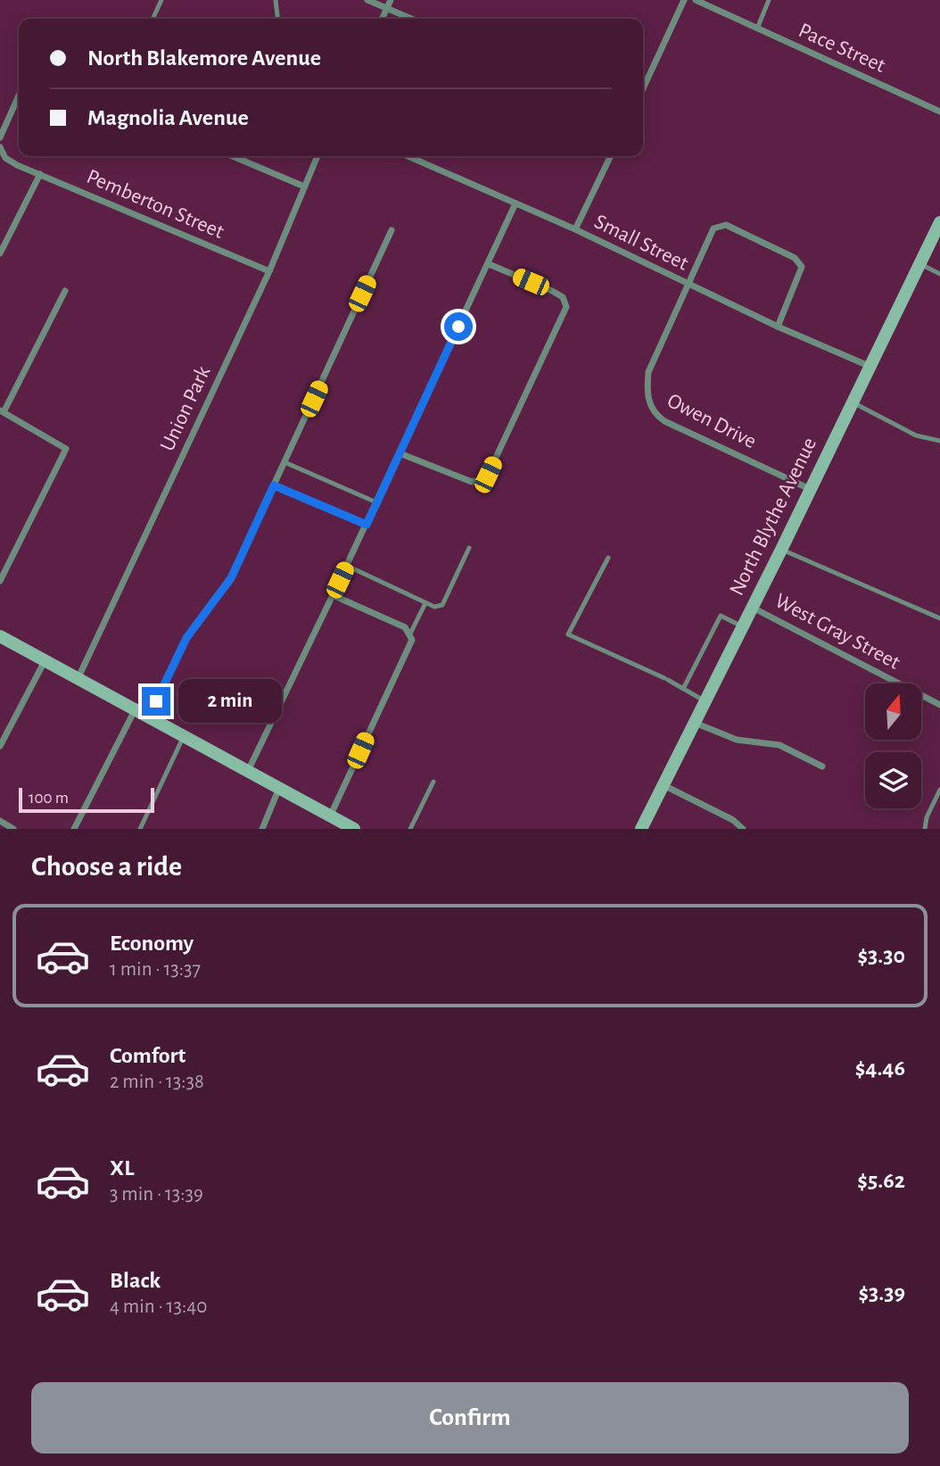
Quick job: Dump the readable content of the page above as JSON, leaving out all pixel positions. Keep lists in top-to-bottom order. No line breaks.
{"streets":{"street":["Pace Street","Pemberton Street","Small Street","Union Park","Owen Drive","North Blythe Avenue","West Gray Street"]},"crossings":[["Pemberton Street","Union Park"],["Small Street","Owen Drive"],["Small Street","North Blythe Avenue"],["Owen Drive","North Blythe Avenue"],["North Blythe Avenue","West Gray Street"]],"scale_bar":"100 m","north":"top","page":{"banner":["North Blakemore Avenue","Magnolia Avenue"],"bubble":"2 min","scale":"100 m","heading":"Choose a ride","list":[{"name":"Economy","note":"1 min · 13:37","value":"$3.30"},{"name":"Comfort","note":"2 min · 13:38","value":"$4.46"},{"name":"XL","note":"3 min · 13:39","value":"$5.62"},{"name":"Black","note":"4 min · 13:40","value":"$3.39"}],"buttons":"Confirm"}}
